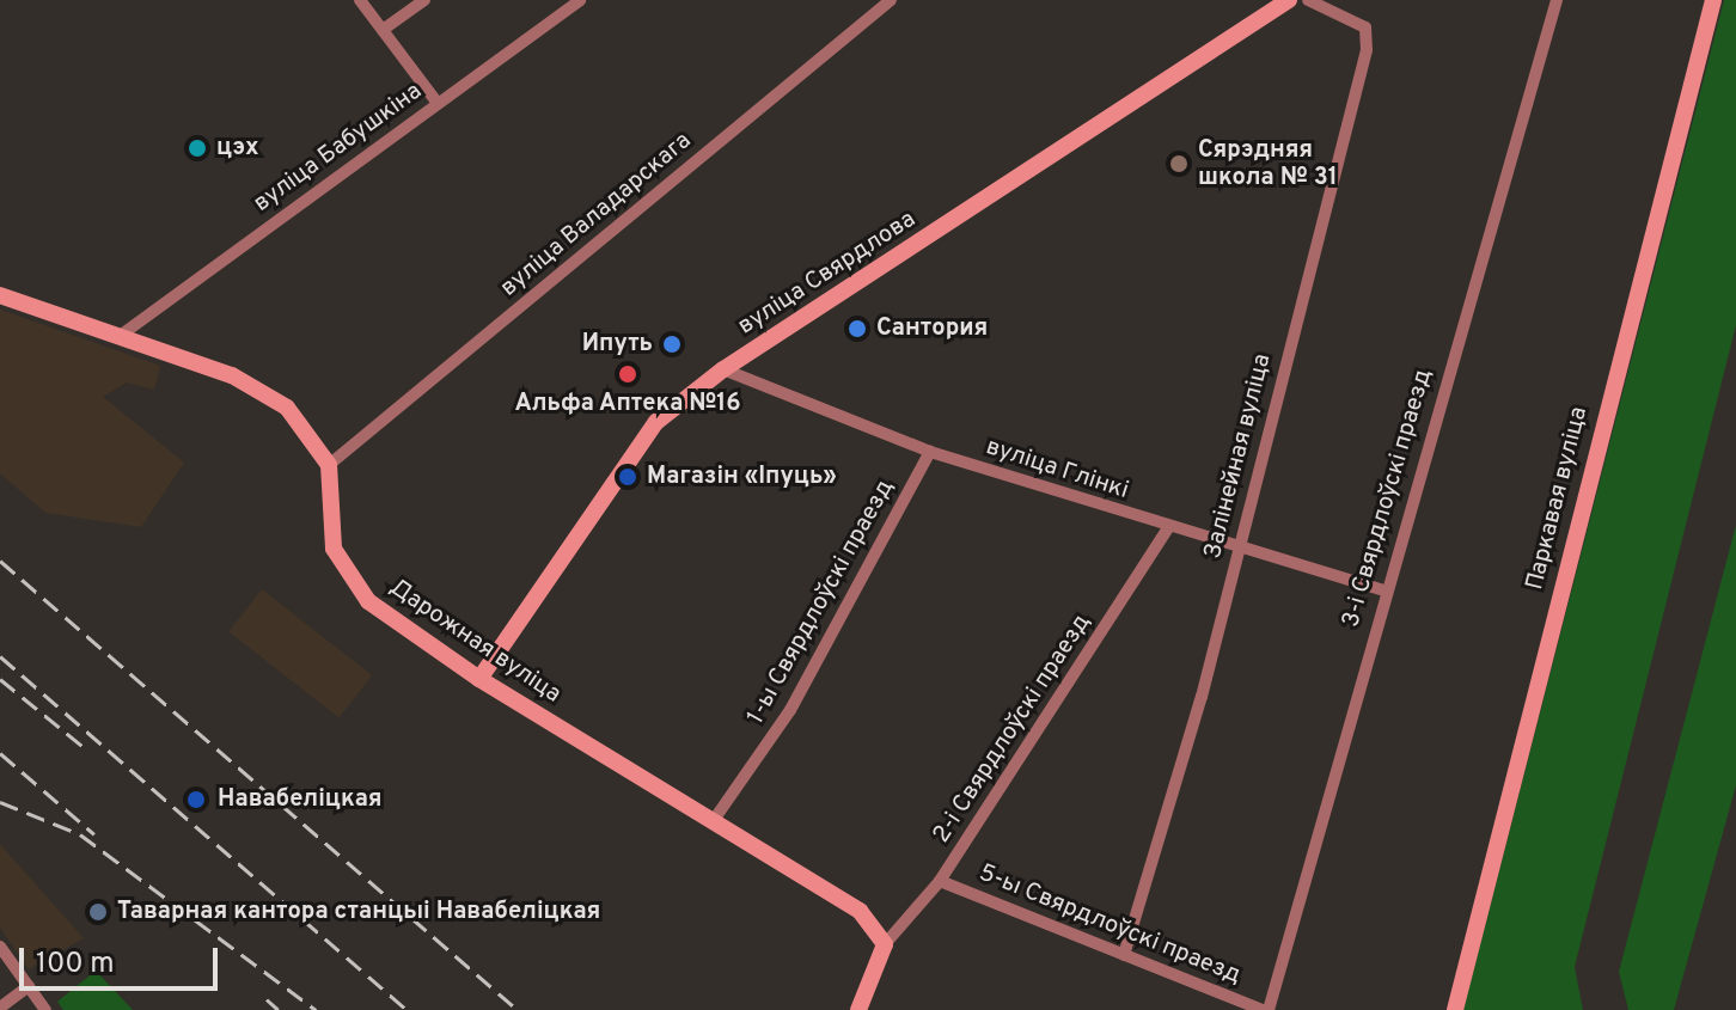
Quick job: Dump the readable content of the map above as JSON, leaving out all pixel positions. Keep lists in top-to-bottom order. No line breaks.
{"streets":{"street":["вуліца Бабушкіна","вуліца Валадарскага","вуліца Свярдлова","Залінейная вуліца","вуліца Глінкі","3-і Свярдлоўскі праезд","Паркавая вуліца","1-ы Свярдлоўскі праезд","Дарожная вуліца","2-і Свярдлоўскі праезд","5-ы Свярдлоўскі праезд"]},"crossings":[["вуліца Валадарскага","Дарожная вуліца"],["вуліца Свярдлова","вуліца Глінкі"],["вуліца Свярдлова","Дарожная вуліца"],["Залінейная вуліца","вуліца Глінкі"],["Залінейная вуліца","5-ы Свярдлоўскі праезд"],["вуліца Глінкі","3-і Свярдлоўскі праезд"],["вуліца Глінкі","1-ы Свярдлоўскі праезд"],["вуліца Глінкі","2-і Свярдлоўскі праезд"],["3-і Свярдлоўскі праезд","5-ы Свярдлоўскі праезд"],["1-ы Свярдлоўскі праезд","Дарожная вуліца"],["Дарожная вуліца","2-і Свярдлоўскі праезд"],["2-і Свярдлоўскі праезд","5-ы Свярдлоўскі праезд"]],"places":["цэх","Сярэдняя школа № 31","Сантория","Ипуть","Альфа Аптека №16","Магазін «Іпуць»","Навабеліцкая","Таварная кантора станцыі Навабеліцкая"],"scale_bar":"100 m"}
